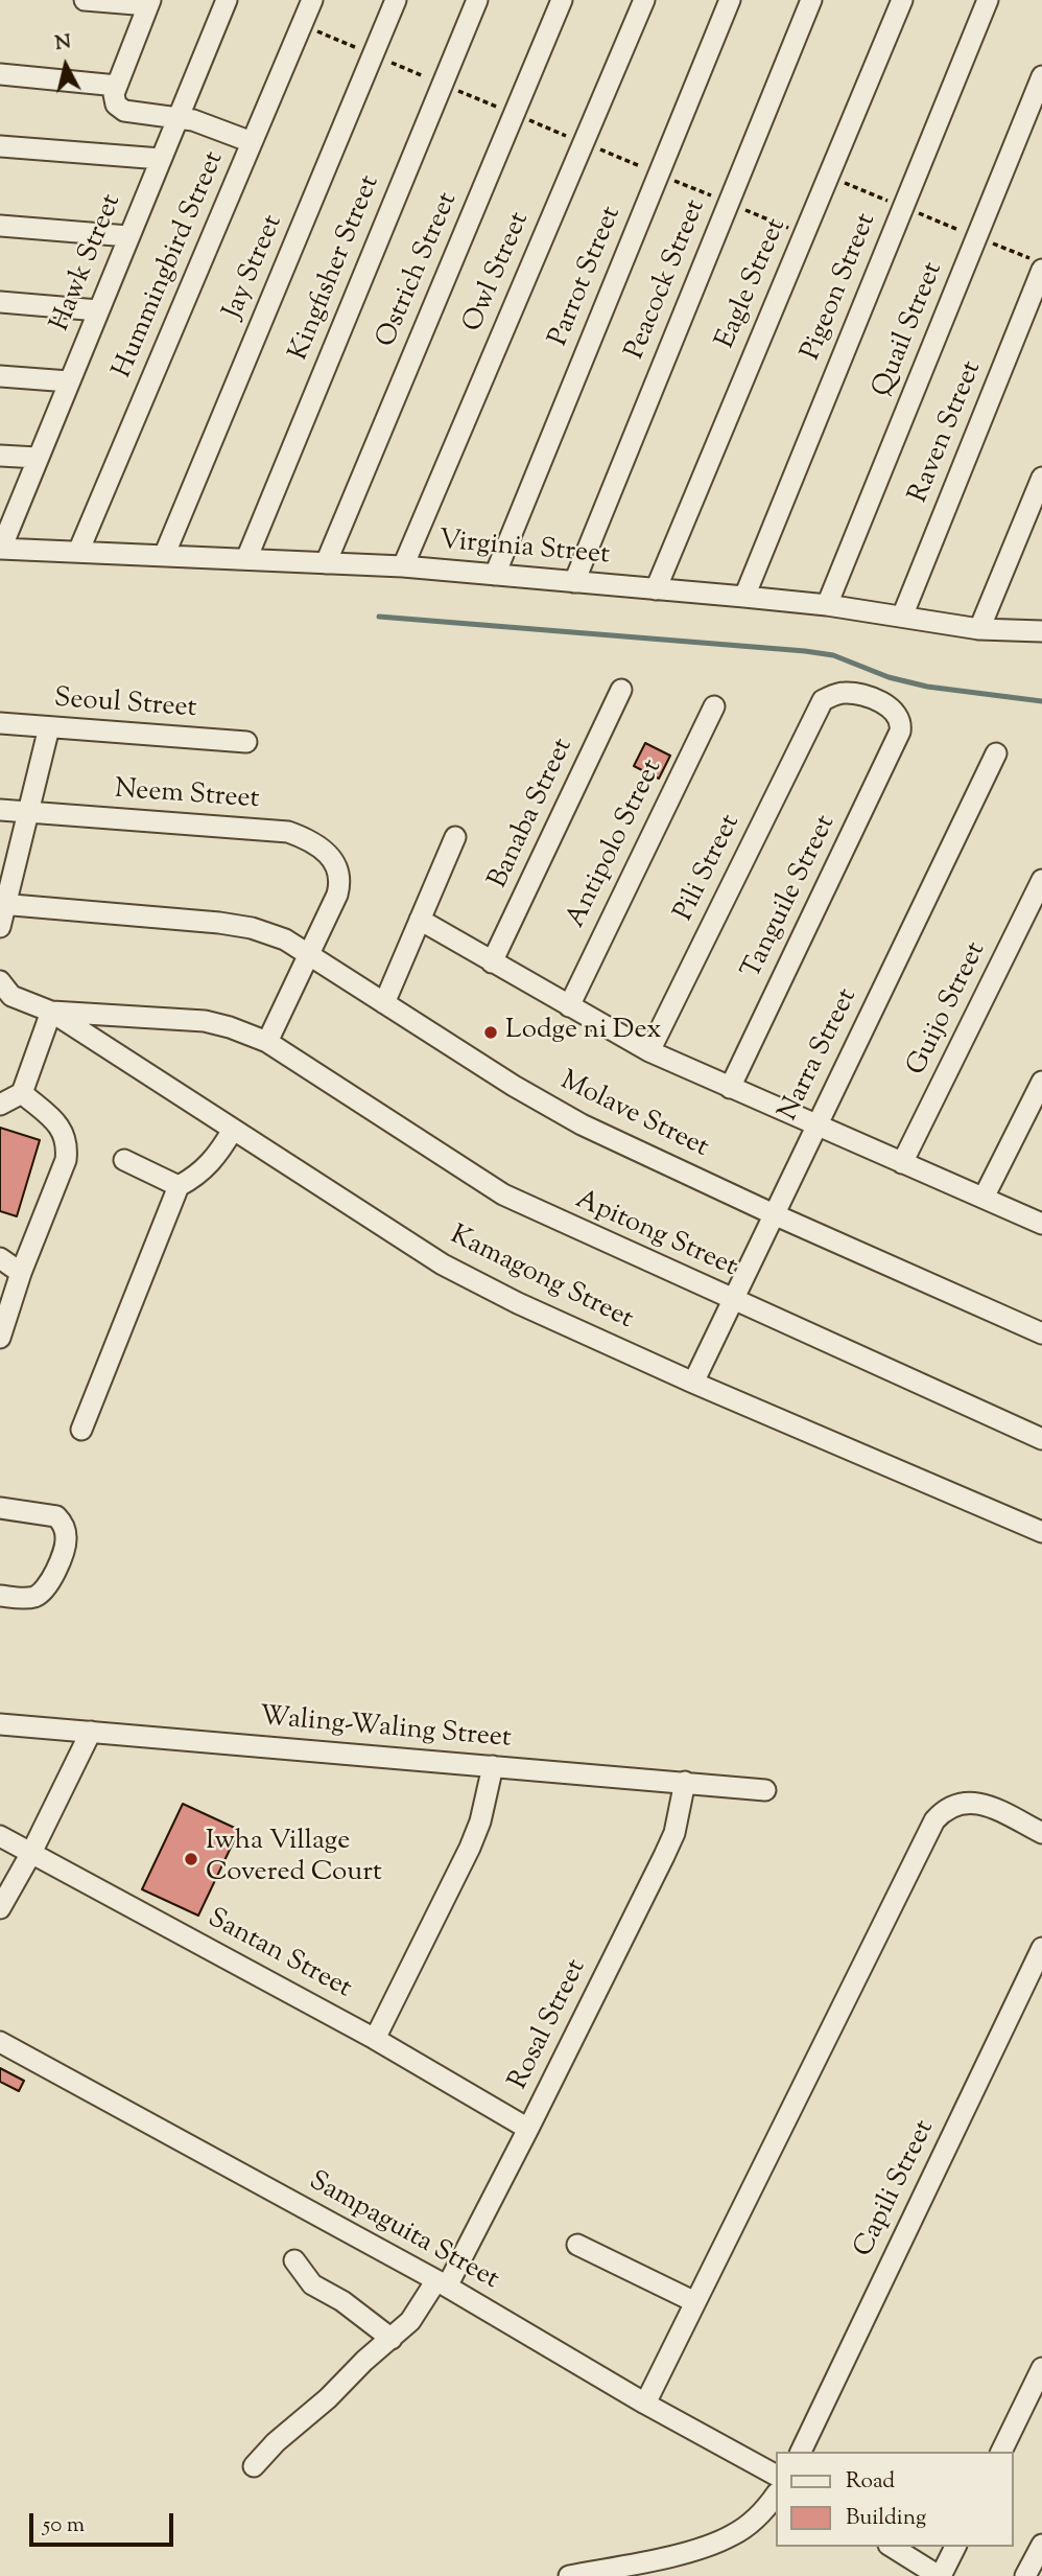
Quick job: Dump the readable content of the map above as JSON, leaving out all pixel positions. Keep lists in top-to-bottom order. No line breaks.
{"streets":{"street":["Hawk Street","Hummingbird Street","Jay Street","Kingfisher Street","Ostrich Street","Owl Street","Parrot Street","Peacock Street","Eagle Street","Pigeon Street","Quail Street","Raven Street","Virginia Street","Seoul Street","Neem Street","Banaba Street","Antipolo Street","Pili Street","Tanguile Street","Guijo Street","Narra Street","Molave Street","Apitong Street","Kamagong Street","Waling-Waling Street","Santan Street","Rosal Street","Capili Street","Sampaguita Street"]},"crossings":[["Hawk Street","Virginia Street"],["Hummingbird Street","Virginia Street"],["Jay Street","Virginia Street"],["Kingfisher Street","Virginia Street"],["Ostrich Street","Virginia Street"],["Owl Street","Virginia Street"],["Parrot Street","Virginia Street"],["Peacock Street","Virginia Street"],["Eagle Street","Virginia Street"],["Pigeon Street","Virginia Street"],["Quail Street","Virginia Street"],["Raven Street","Virginia Street"],["Neem Street","Molave Street"],["Pili Street","Tanguile Street"],["Narra Street","Molave Street"],["Narra Street","Apitong Street"],["Narra Street","Kamagong Street"],["Apitong Street","Kamagong Street"],["Waling-Waling Street","Rosal Street"],["Santan Street","Rosal Street"],["Rosal Street","Sampaguita Street"]],"places":["Lodge ni Dex","Iwha Village Covered Court"],"legend":["Road","Building"],"scale_bar":"50 m","north":"top"}
